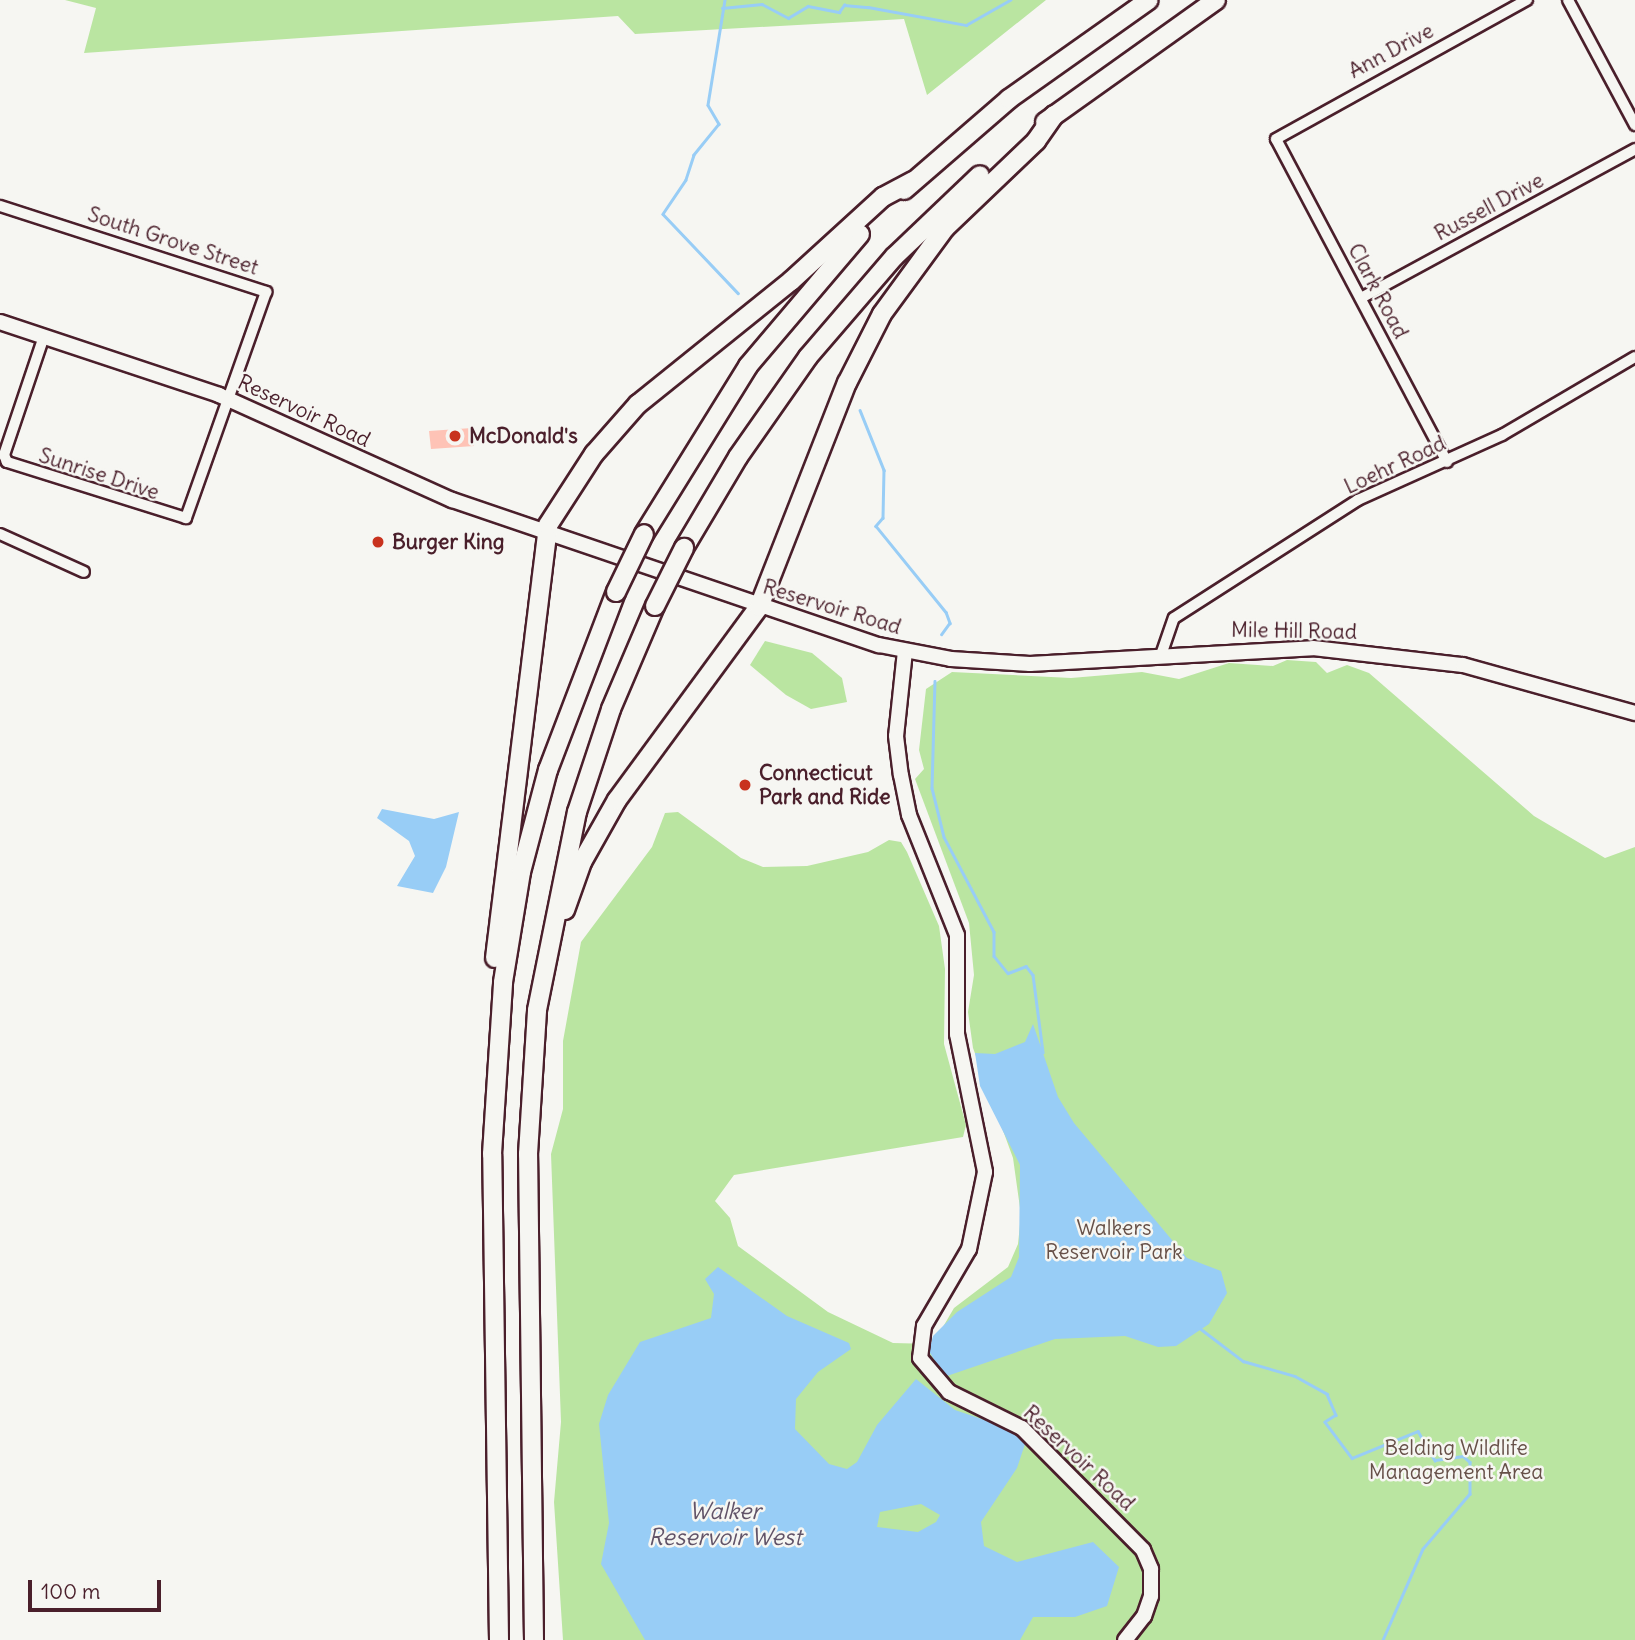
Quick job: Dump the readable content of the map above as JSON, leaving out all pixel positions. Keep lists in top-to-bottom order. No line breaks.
{"streets":{"main road":["Reservoir Road","Mile Hill Road"],"street":["Ann Drive","Russell Drive","South Grove Street","Clark Road","Loehr Road","Sunrise Drive"]},"crossings":[["Ann Drive","Clark Road"],["Russell Drive","Clark Road"],["South Grove Street","Reservoir Road"],["South Grove Street","Sunrise Drive"],["Clark Road","Loehr Road"],["Reservoir Road","Sunrise Drive"],["Reservoir Road","Mile Hill Road"],["Loehr Road","Mile Hill Road"]],"water":["Walker Reservoir West"],"parks":["Walkers Reservoir Park","Belding Wildlife Management Area"],"places":["McDonald's","Burger King","Connecticut Park and Ride"],"scale_bar":"100 m"}
